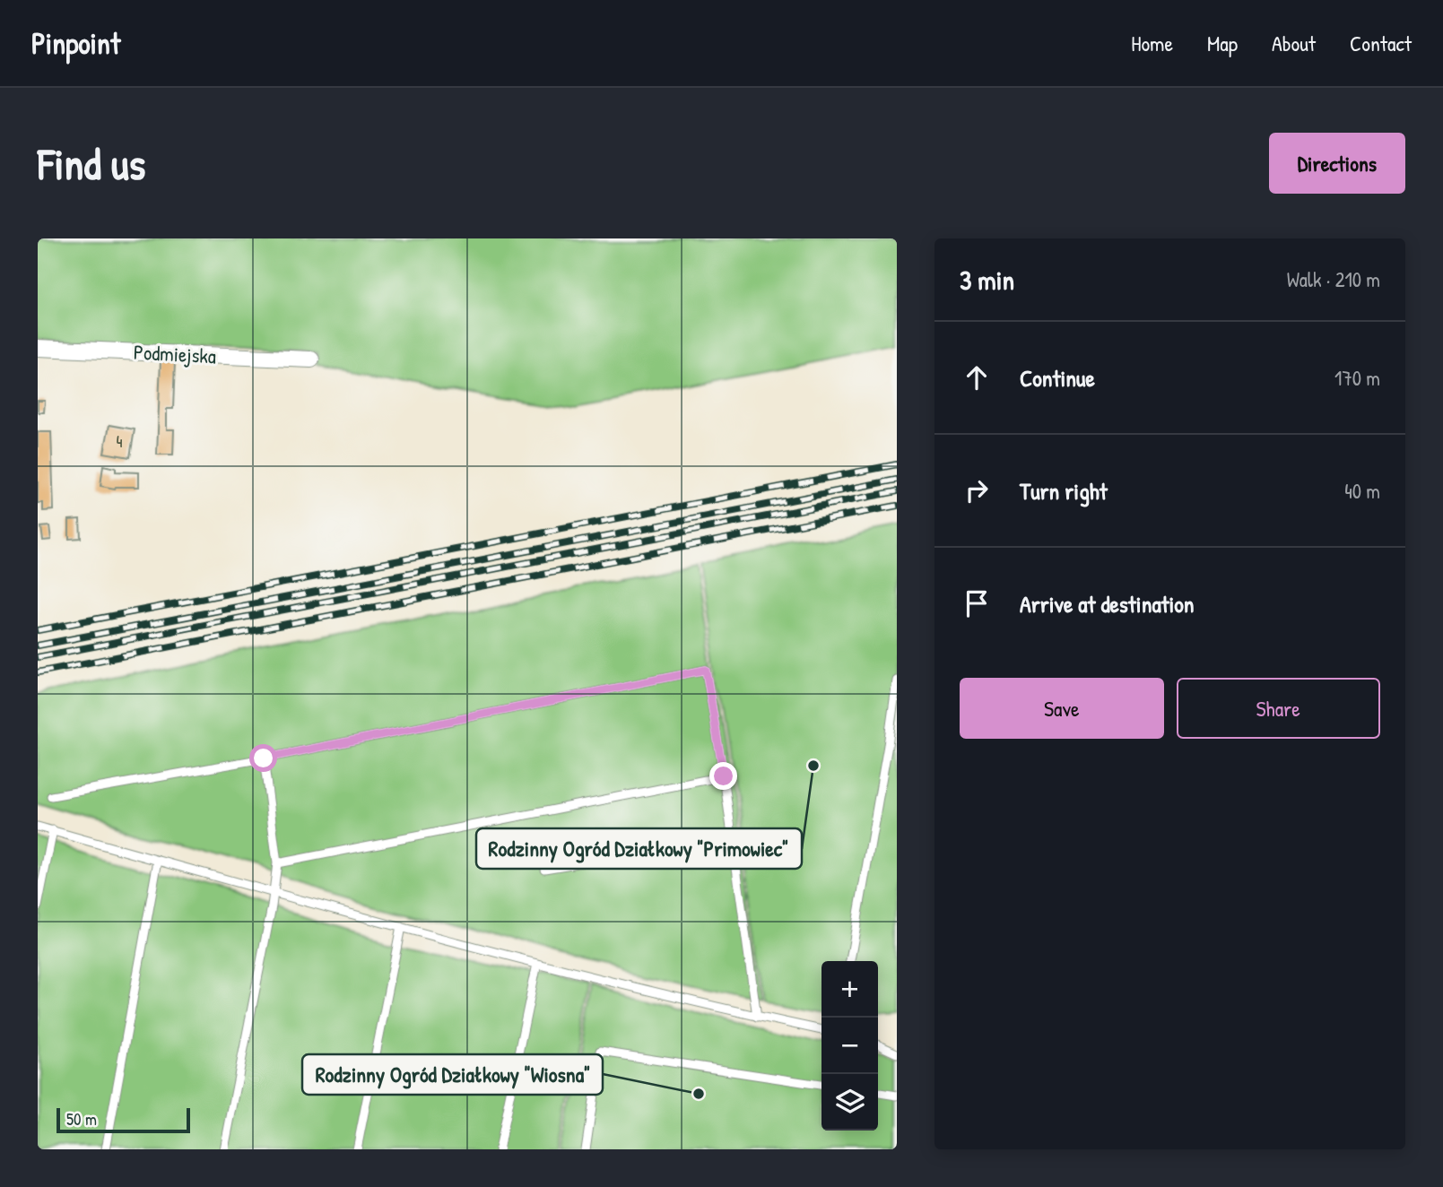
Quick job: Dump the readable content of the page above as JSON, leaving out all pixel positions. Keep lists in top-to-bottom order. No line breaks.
{"streets":{"street":["Podmiejska"]},"places":["Rodzinny Ogród Działkowy \"Primowiec\"","Rodzinny Ogród Działkowy \"Wiosna\""],"house_numbers":["4"],"scale_bar":"50 m","page":{"header":"Pinpoint","nav":["Home","Map","About","Contact"],"buttons":["Directions",["Save","Share"]],"title":"Find us","heading":["3 min","Walk · 210 m"],"list":[["Continue","170 m"],["Turn right","40 m"],"Arrive at destination"],"map_buttons":["+","−"],"scale":"50 m"}}
